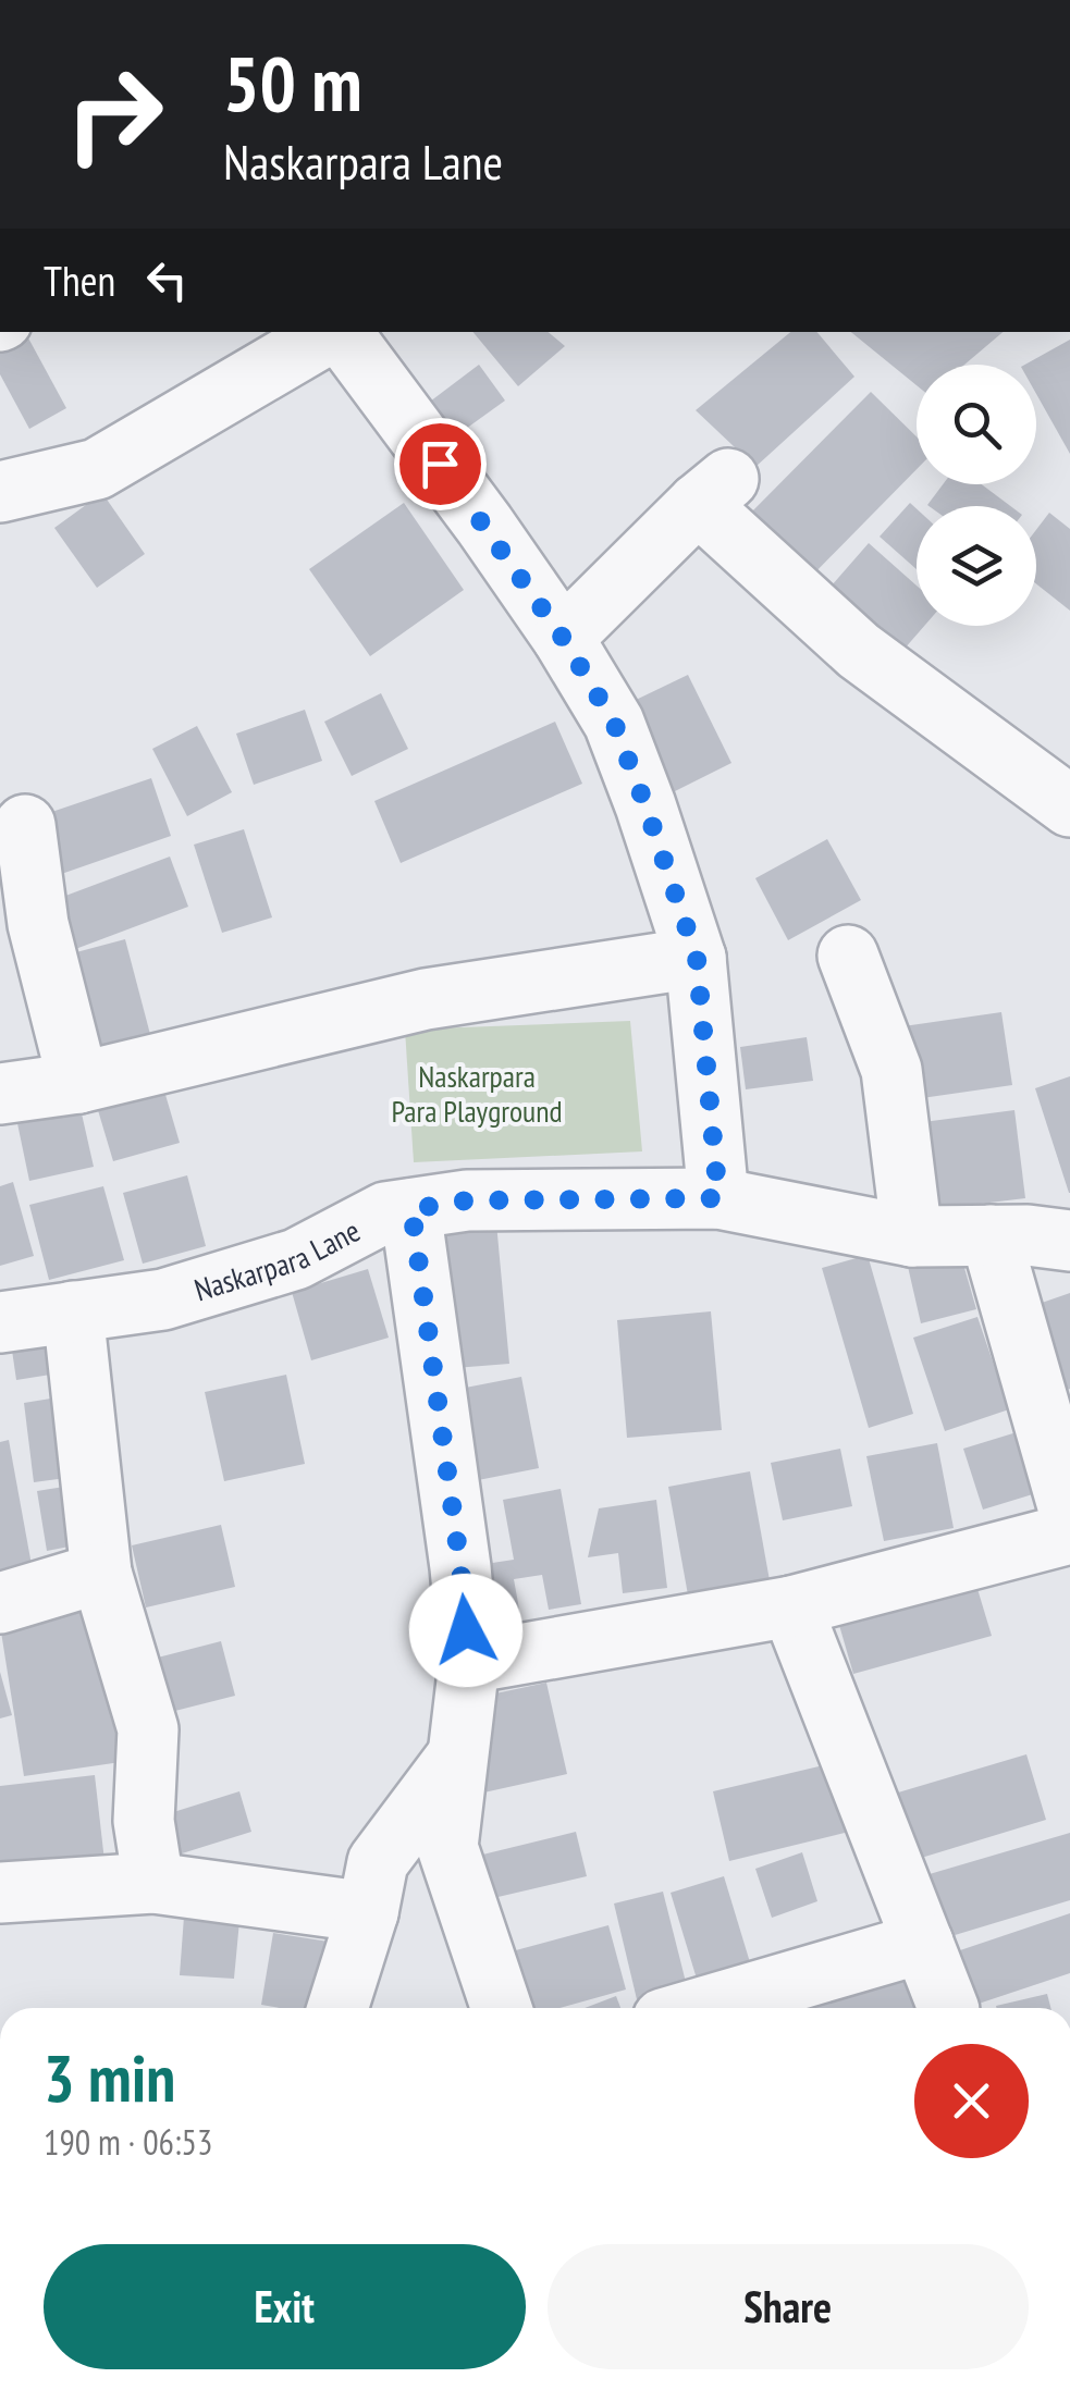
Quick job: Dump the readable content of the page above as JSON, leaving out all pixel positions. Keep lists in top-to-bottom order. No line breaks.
{"streets":{"street":["Naskarpara Lane"]},"parks":["Naskarpara Para Playground"],"page":{"turn":["50 m","Naskarpara Lane"],"then":"Then","heading":["3 min","190 m · 06:53"],"buttons":["Exit","Share"]}}
